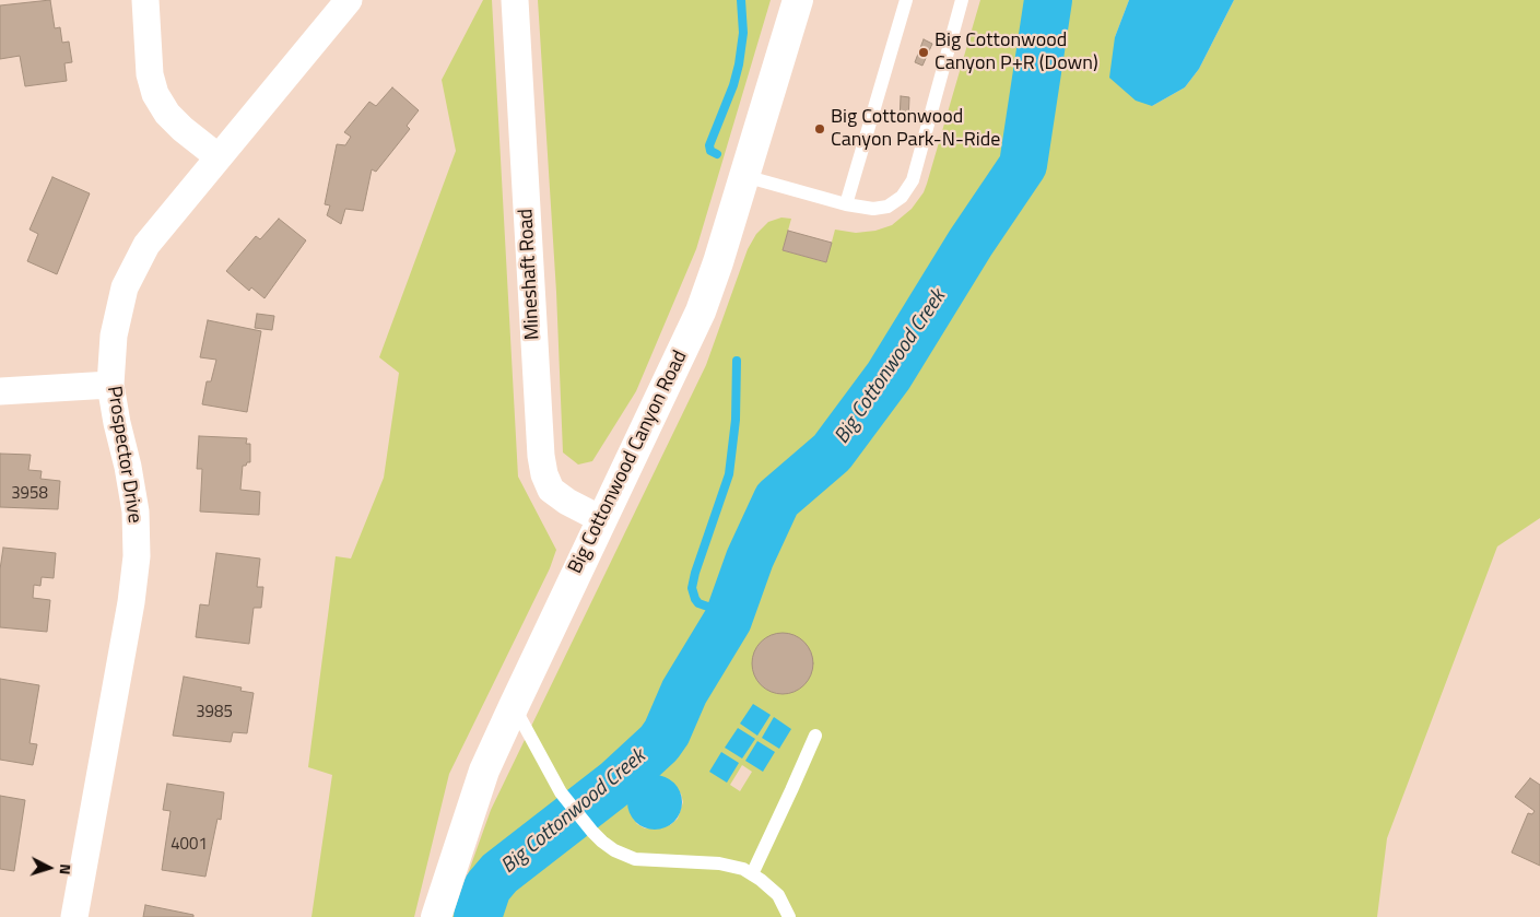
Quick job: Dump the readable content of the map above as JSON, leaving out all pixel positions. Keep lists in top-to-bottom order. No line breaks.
{"streets":{"main road":["Big Cottonwood Canyon Road"],"street":["Mineshaft Road","Prospector Drive"]},"crossings":[["Mineshaft Road","Big Cottonwood Canyon Road"]],"water":["Big Cottonwood Creek"],"places":["Big Cottonwood Canyon P+R (Down)","Big Cottonwood Canyon Park-N-Ride"],"house_numbers":["3958","3985","4001"],"north":"right"}
